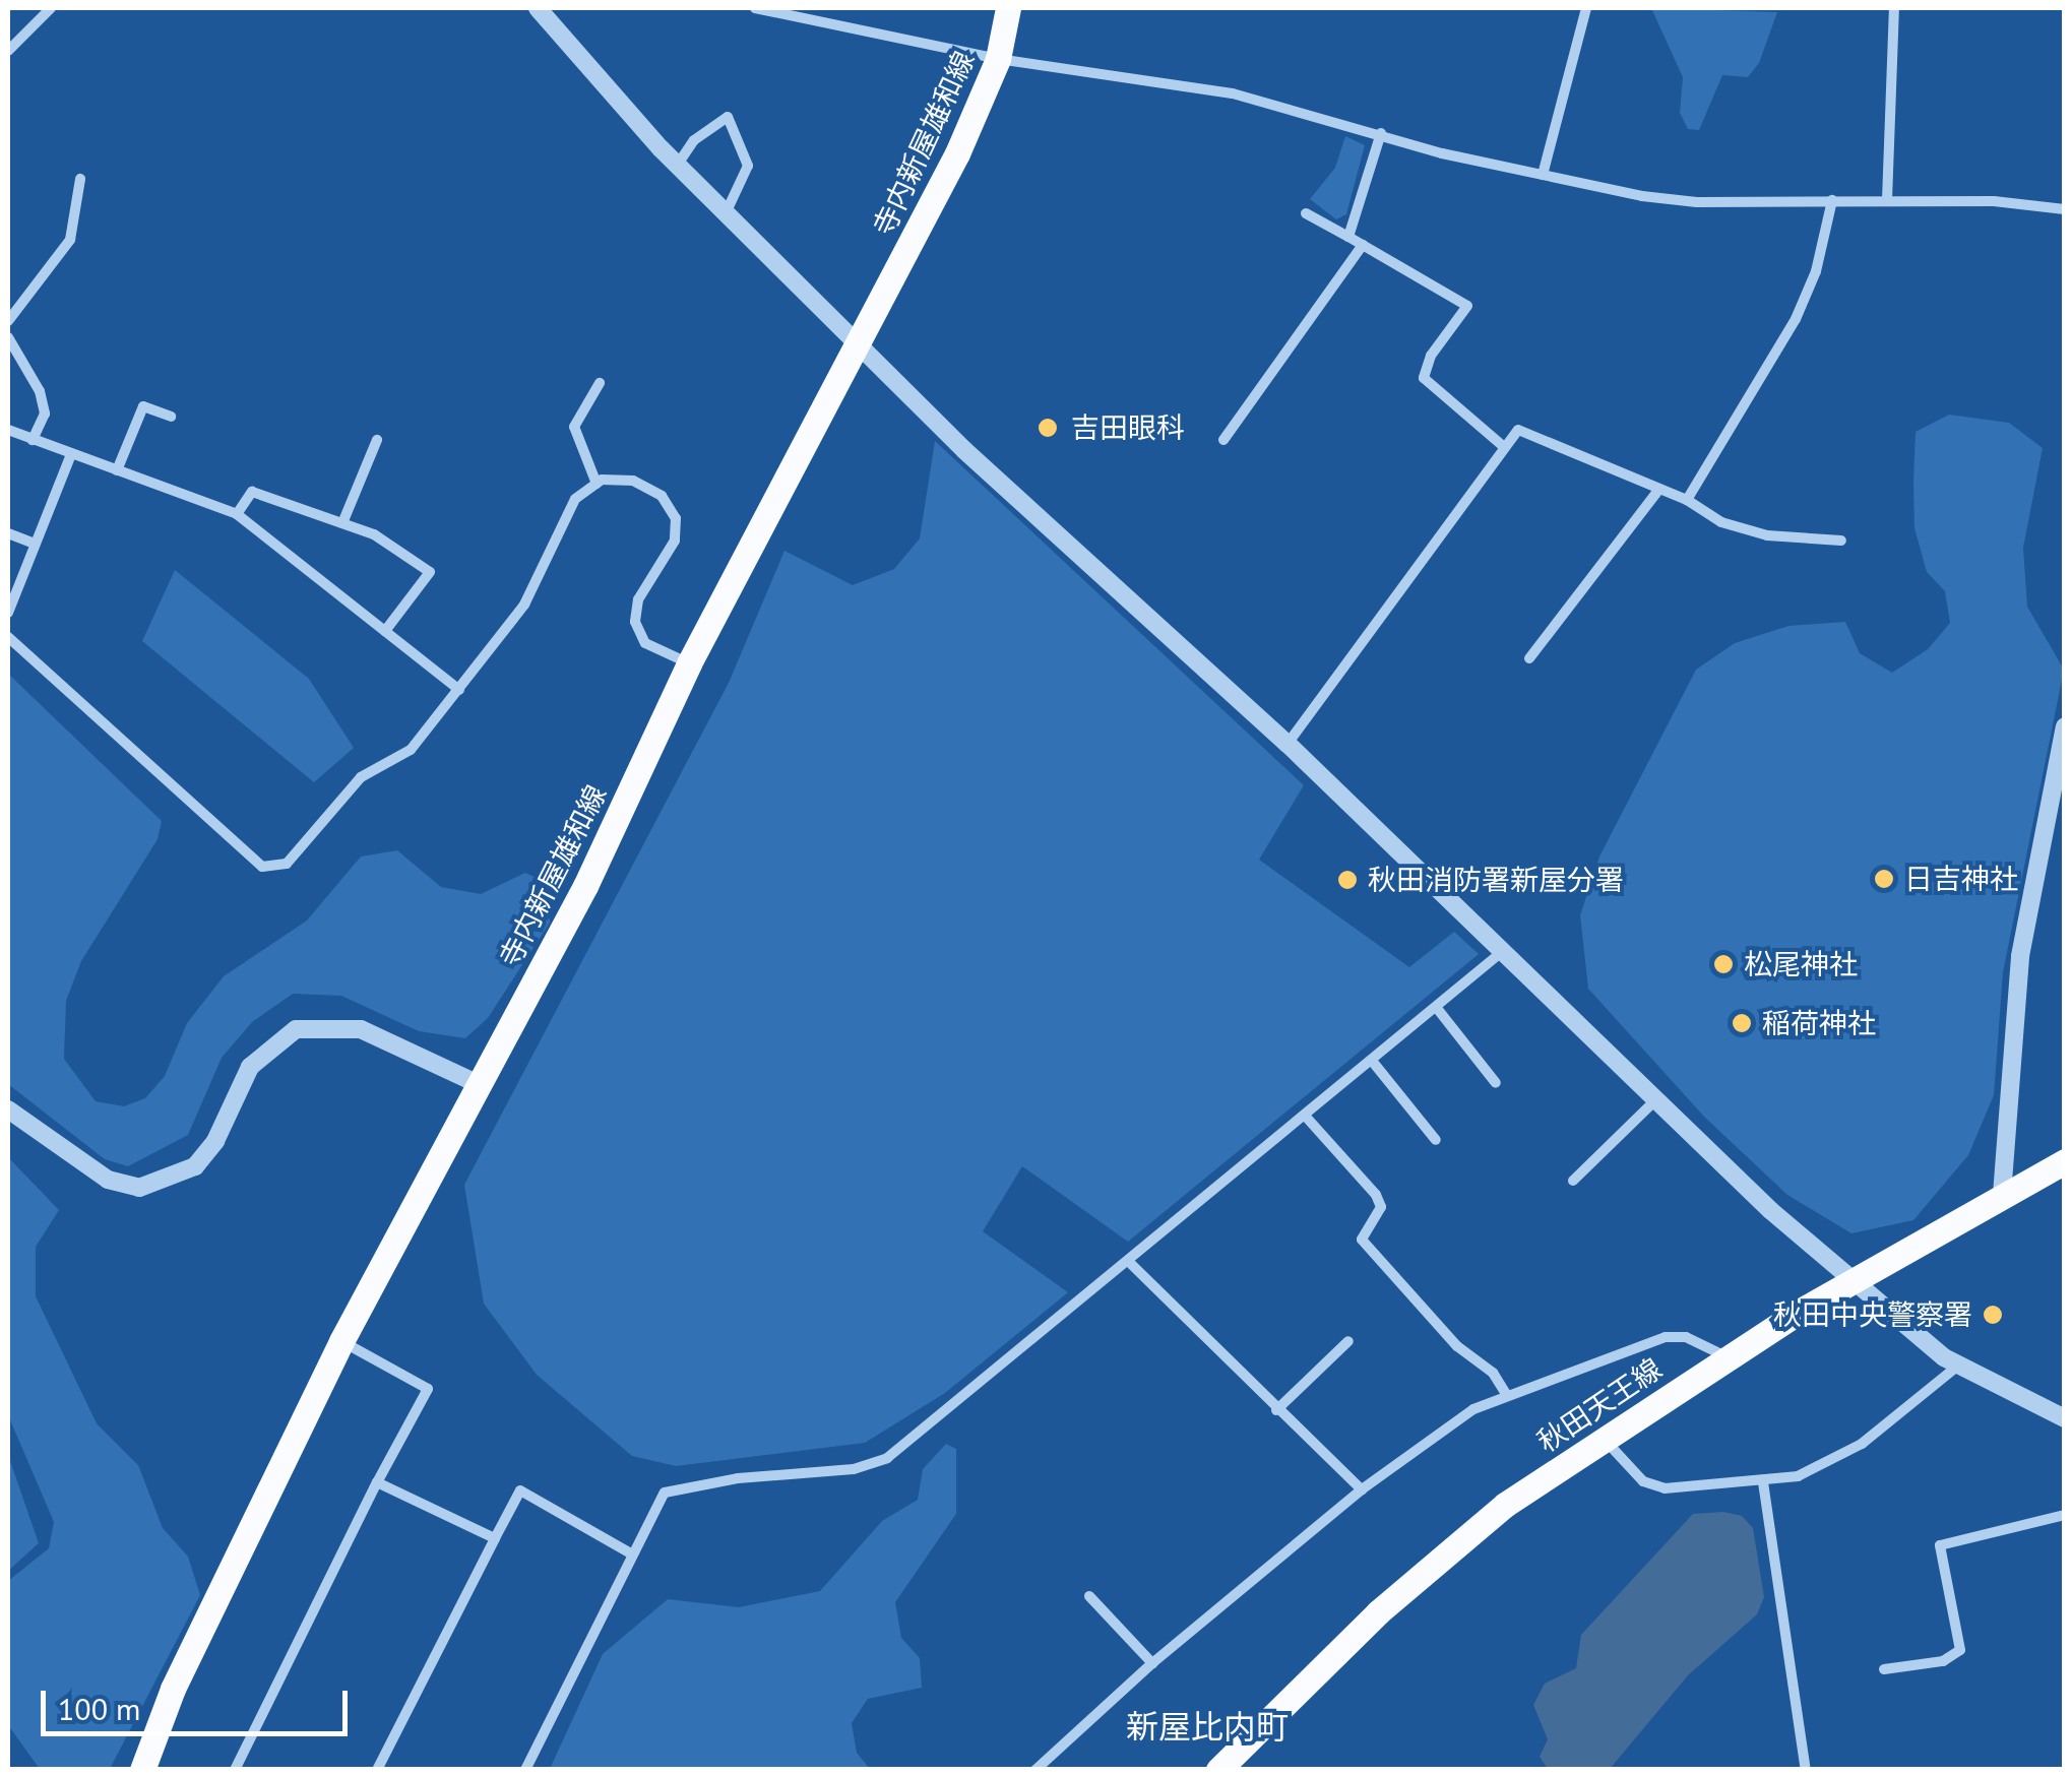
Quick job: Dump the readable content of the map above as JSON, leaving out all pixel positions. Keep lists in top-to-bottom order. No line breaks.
{"streets":{"main road":["寺内新屋雄和線","秋田天王線"]},"districts":["新屋比内町"],"places":["吉田眼科","日吉神社","秋田消防署新屋分署","松尾神社","稲荷神社","秋田中央警察署"],"scale_bar":"100 m"}
